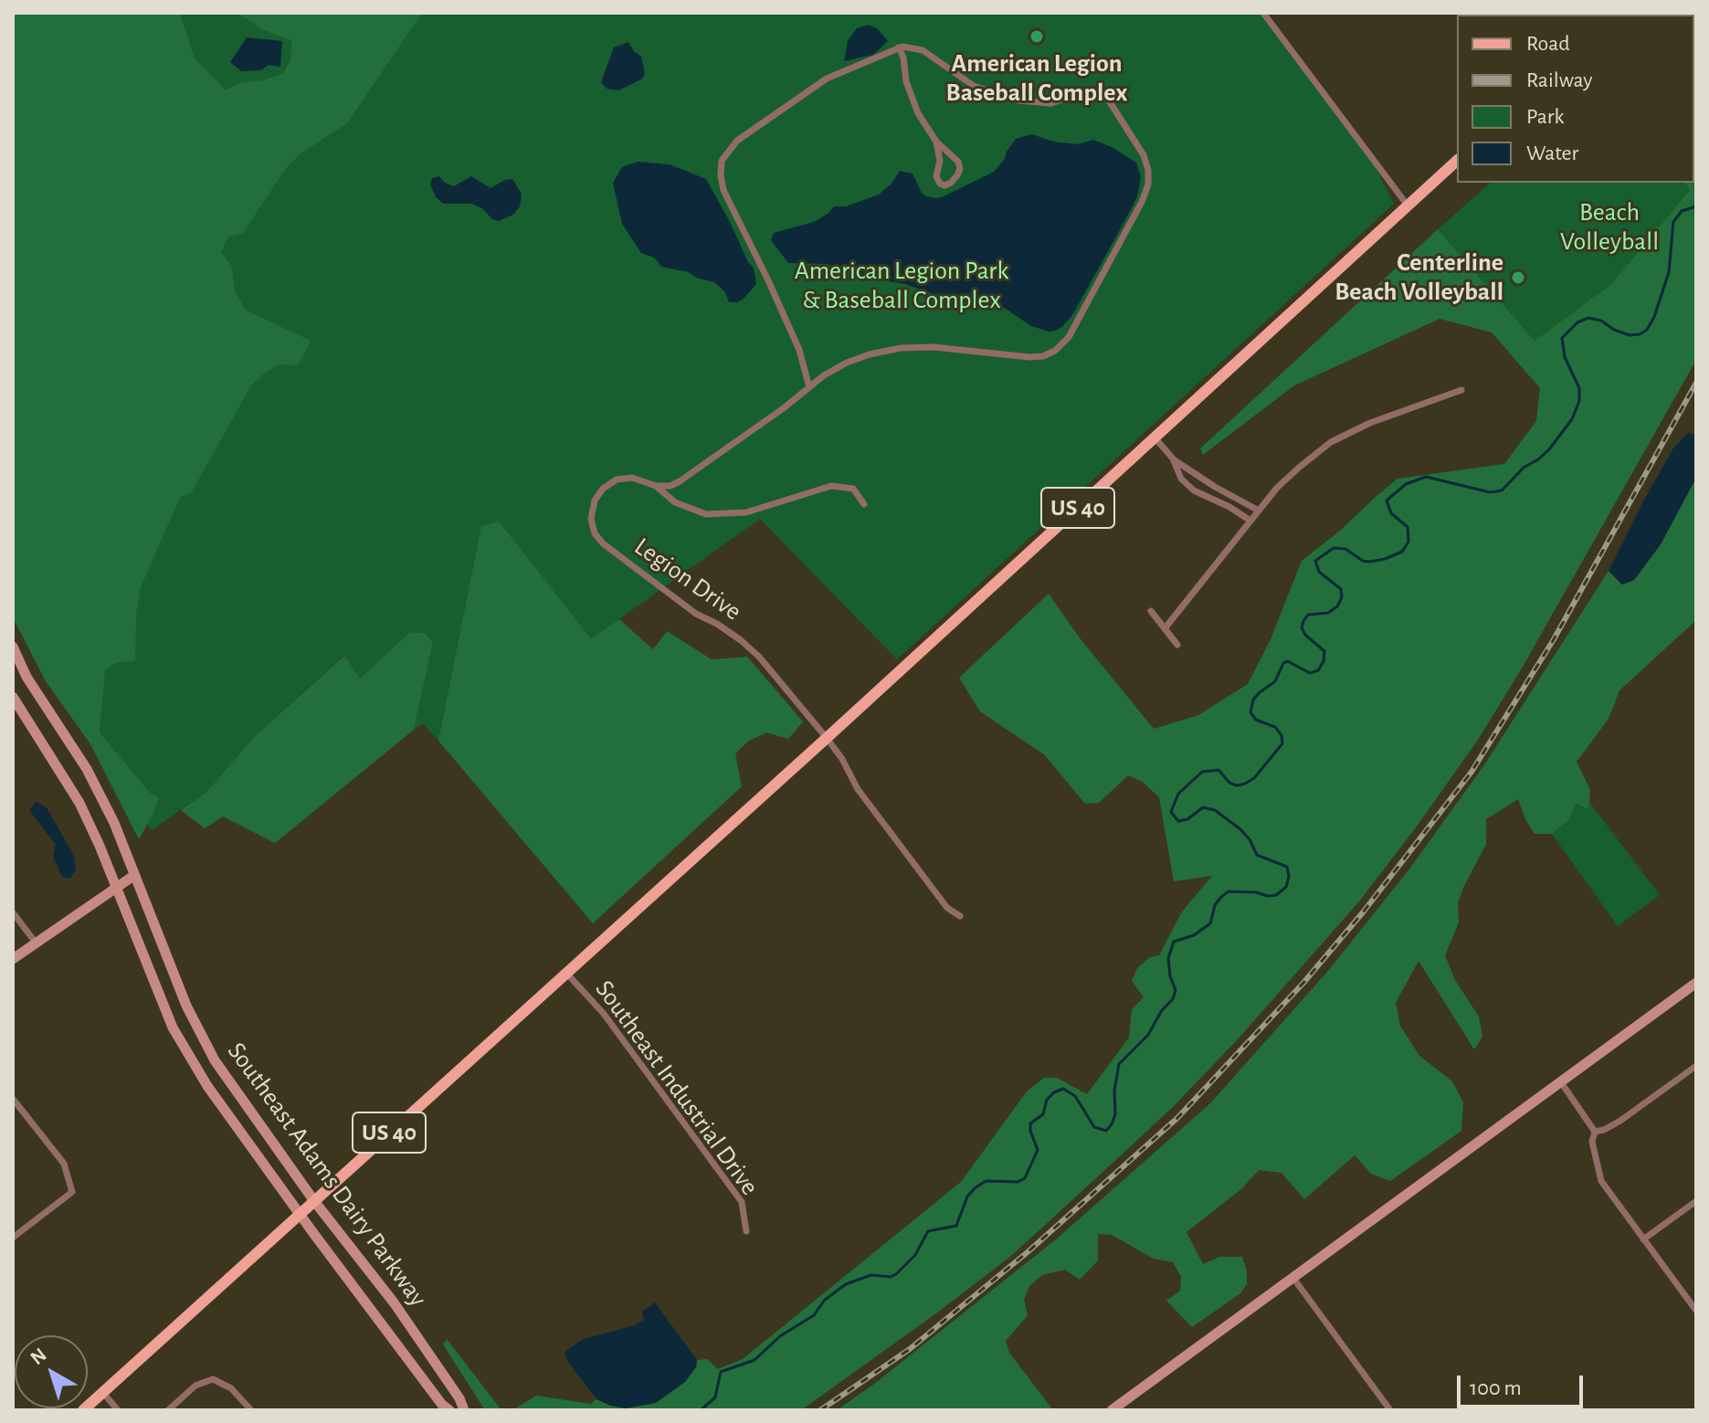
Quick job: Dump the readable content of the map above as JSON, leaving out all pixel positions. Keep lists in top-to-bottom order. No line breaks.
{"streets":{"main road":["US 40","Southeast Adams Dairy Parkway"],"street":["Legion Drive","Southeast Industrial Drive"]},"crossings":[["US 40","Legion Drive"],["US 40","Southeast Industrial Drive"],["US 40","Southeast Adams Dairy Parkway"]],"parks":["Beach Volleyball","American Legion Park & Baseball Complex"],"places":["American Legion Baseball Complex","Centerline Beach Volleyball"],"legend":["Road","Railway","Park","Water"],"scale_bar":"100 m","north":"top left"}
